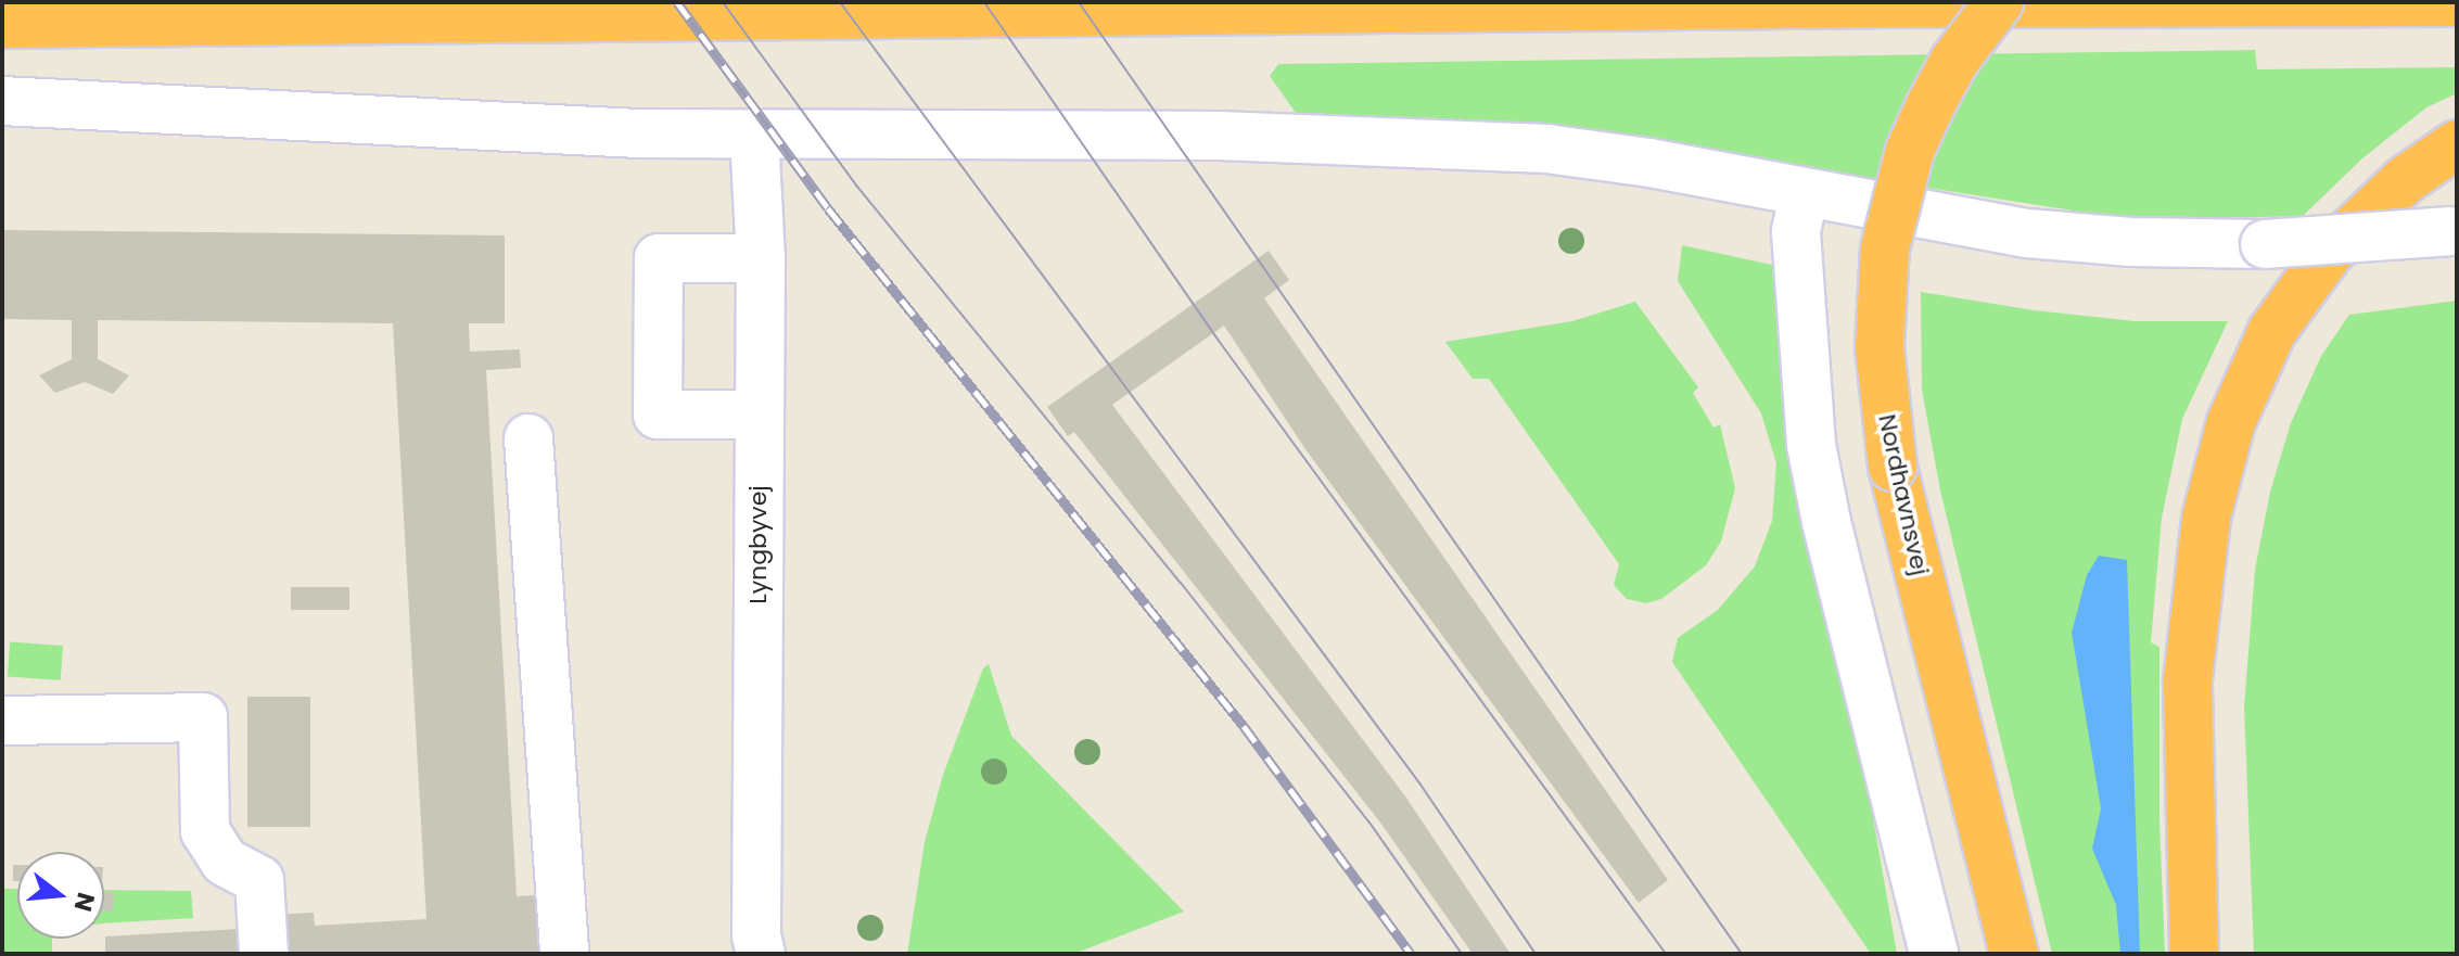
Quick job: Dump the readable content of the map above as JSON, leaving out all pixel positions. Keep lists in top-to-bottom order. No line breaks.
{"streets":{"highway":["Nordhavnsvej"],"street":["Lyngbyvej"]},"north":"right"}
